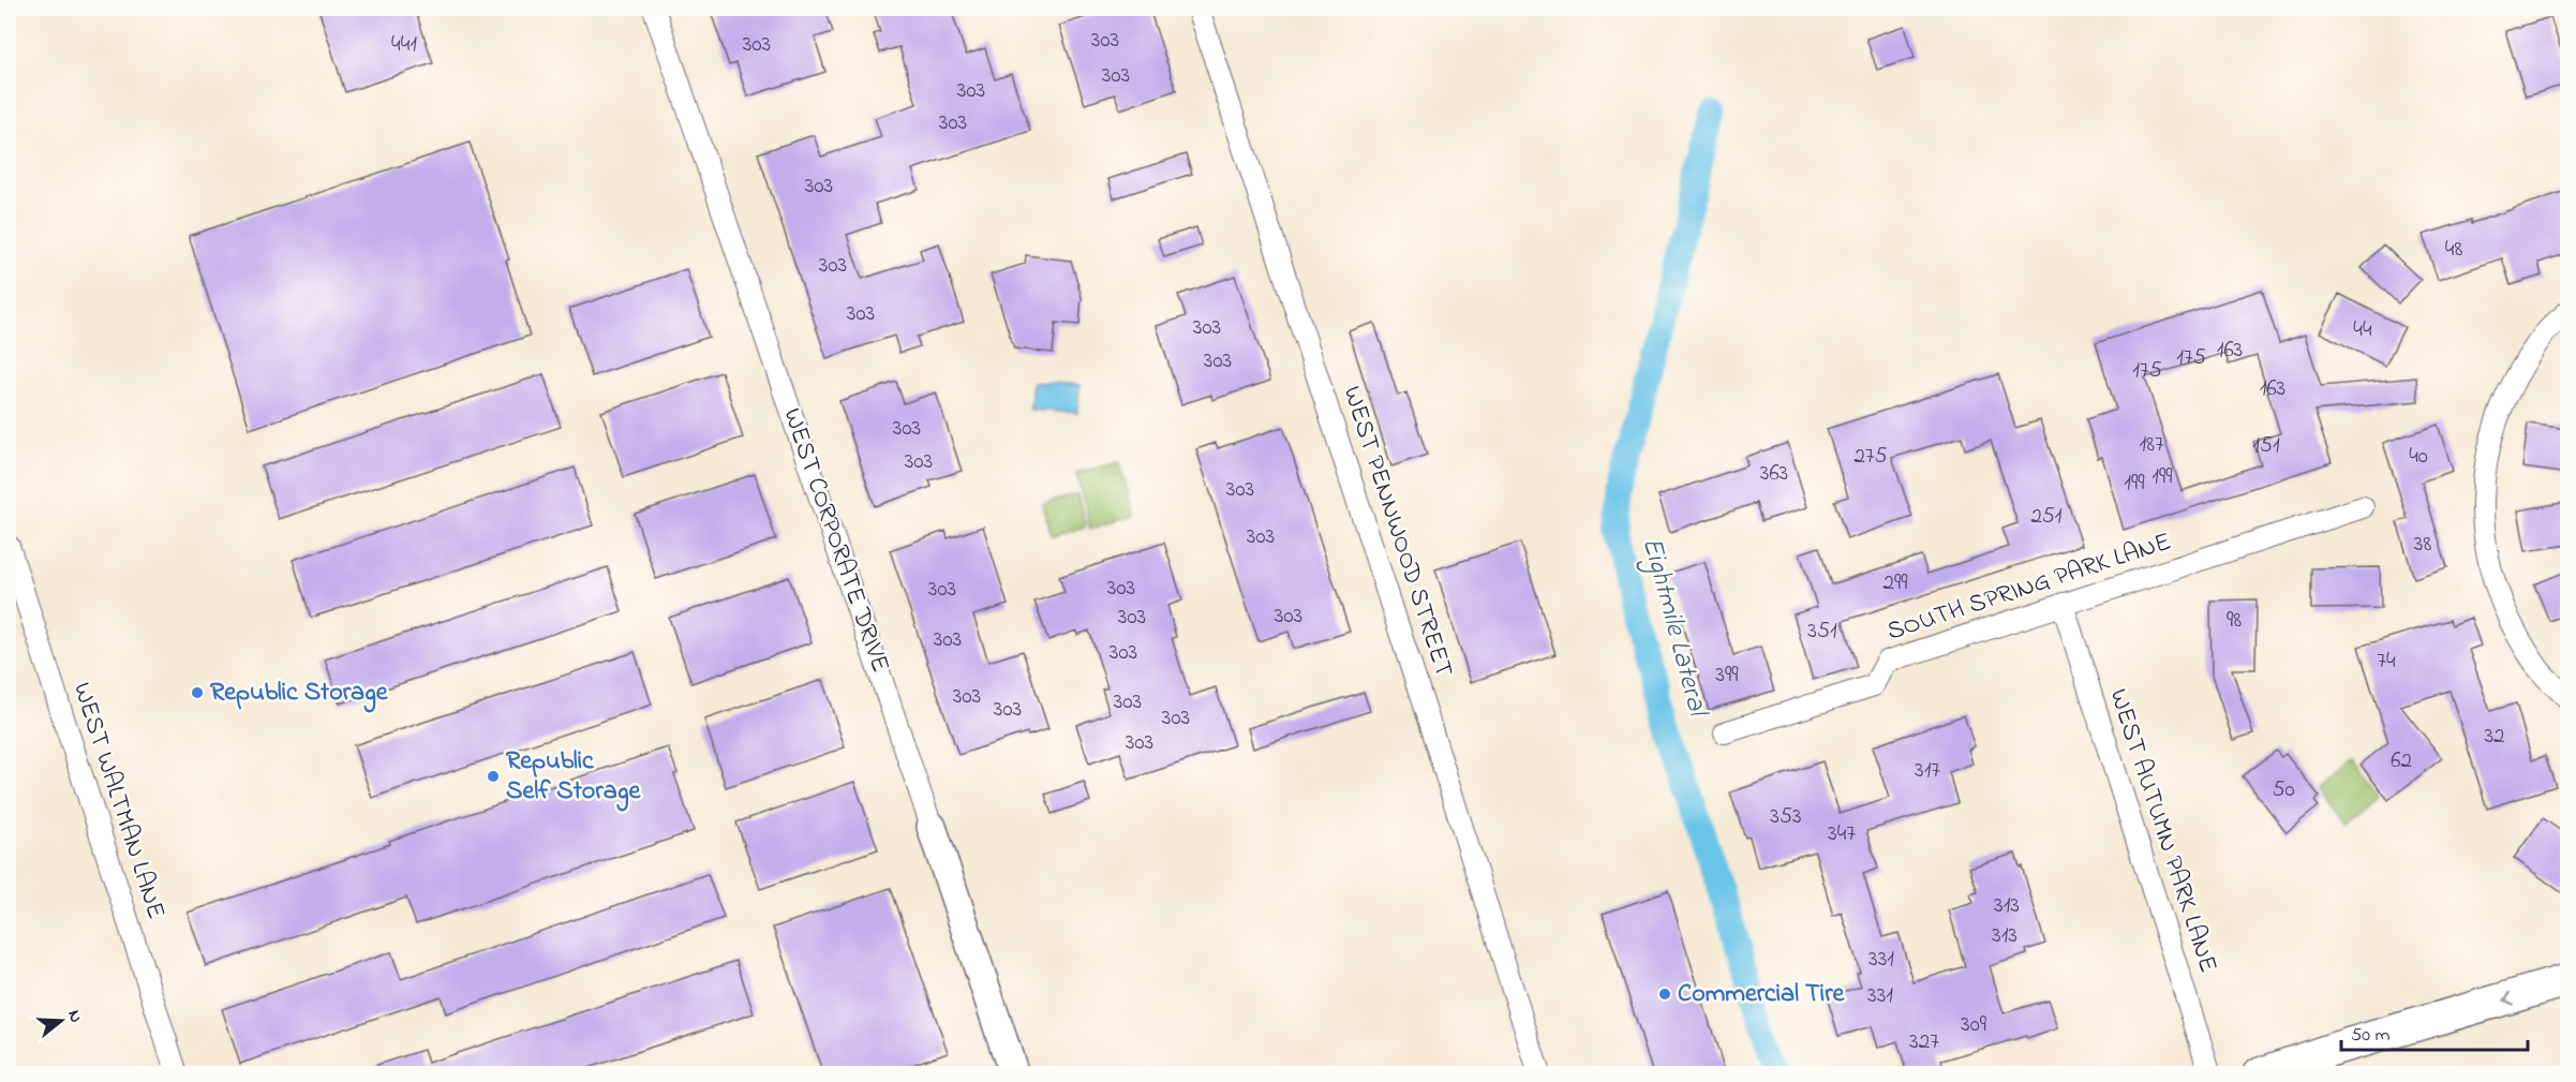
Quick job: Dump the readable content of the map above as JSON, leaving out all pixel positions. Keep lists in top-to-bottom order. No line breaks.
{"streets":{"street":["WEST PENNWOOD STREET","WEST CORPORATE DRIVE","SOUTH SPRING PARK LANE","WEST WALTMAN LANE","WEST AUTUMN PARK LANE"]},"crossings":[["SOUTH SPRING PARK LANE","WEST AUTUMN PARK LANE"]],"water":["Eightmile Lateral"],"places":["Republic Storage","Republic Self Storage","Commercial Tire"],"house_numbers":["303","441","303","303","303","303","303","48","303","303","303","44","163","175","303","175","163","303","187","151","275","40","303","363","199","199","303","251","303","38","299","303","303","303","303","98","351","303","303","74","399","303","303","303","303","32","303","62","317","50","353","347","313","313","331","331","309","327"],"scale_bar":"50 m","north":"right"}
